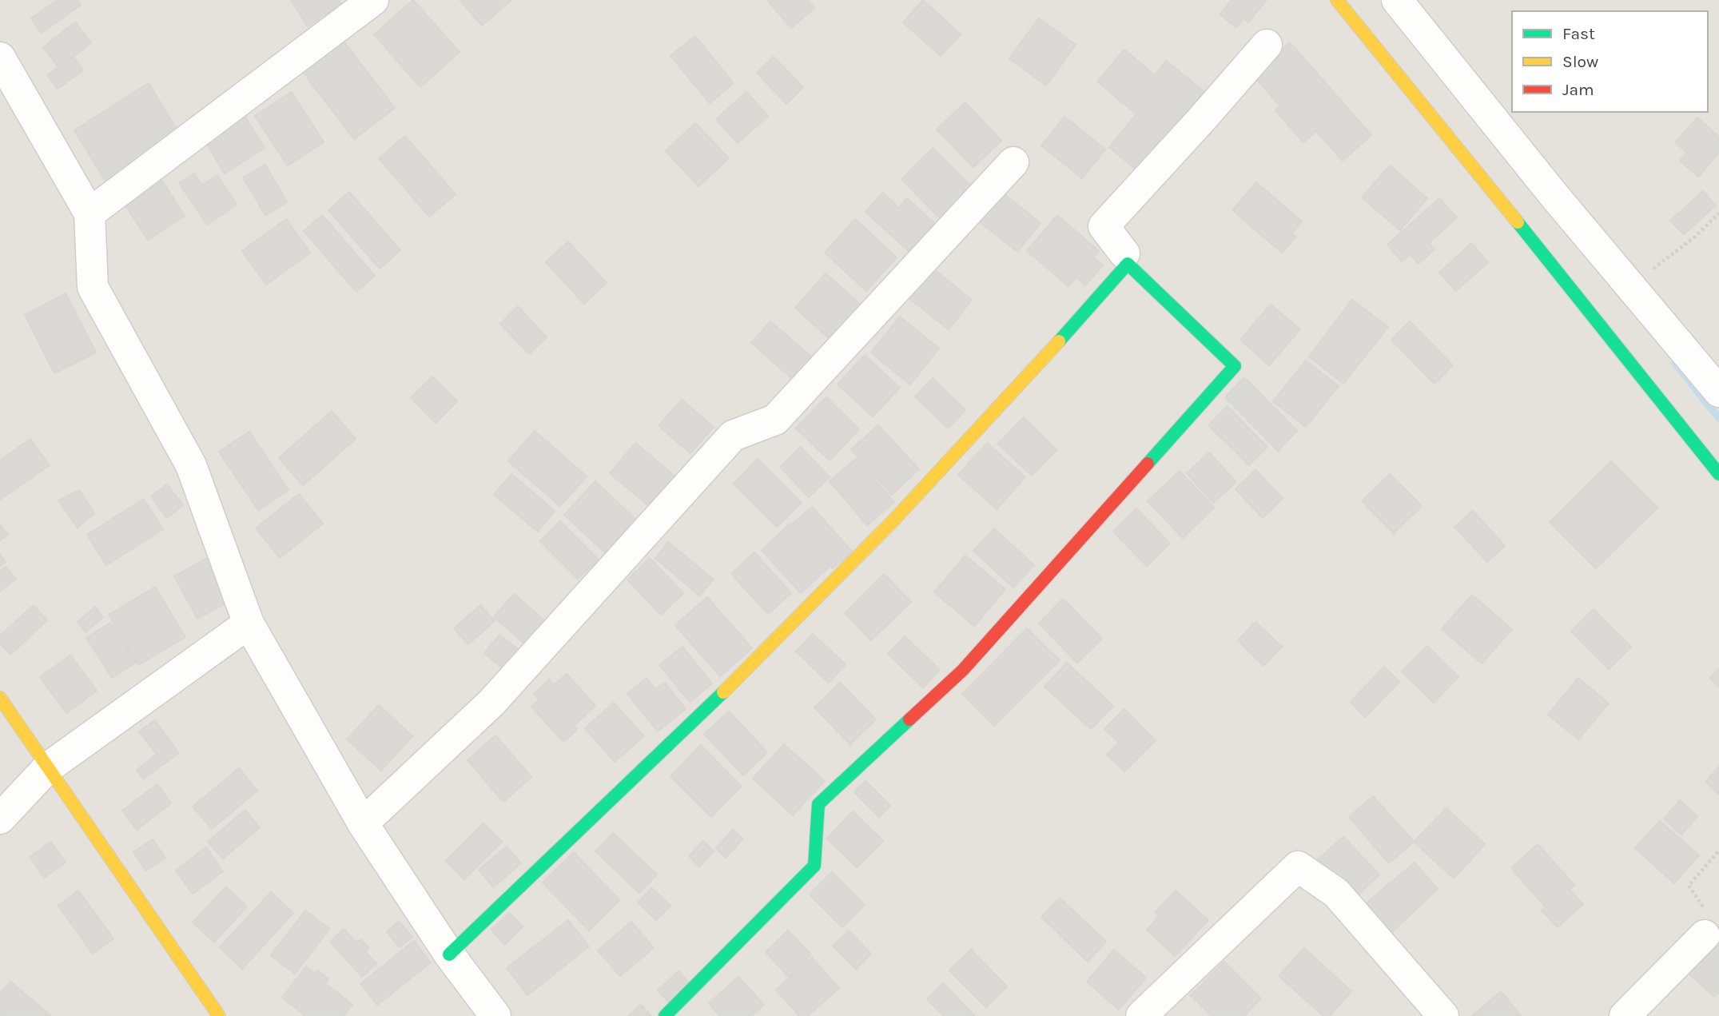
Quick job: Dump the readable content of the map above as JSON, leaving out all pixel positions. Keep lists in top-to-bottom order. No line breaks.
{"legend":["Fast","Slow","Jam"]}
